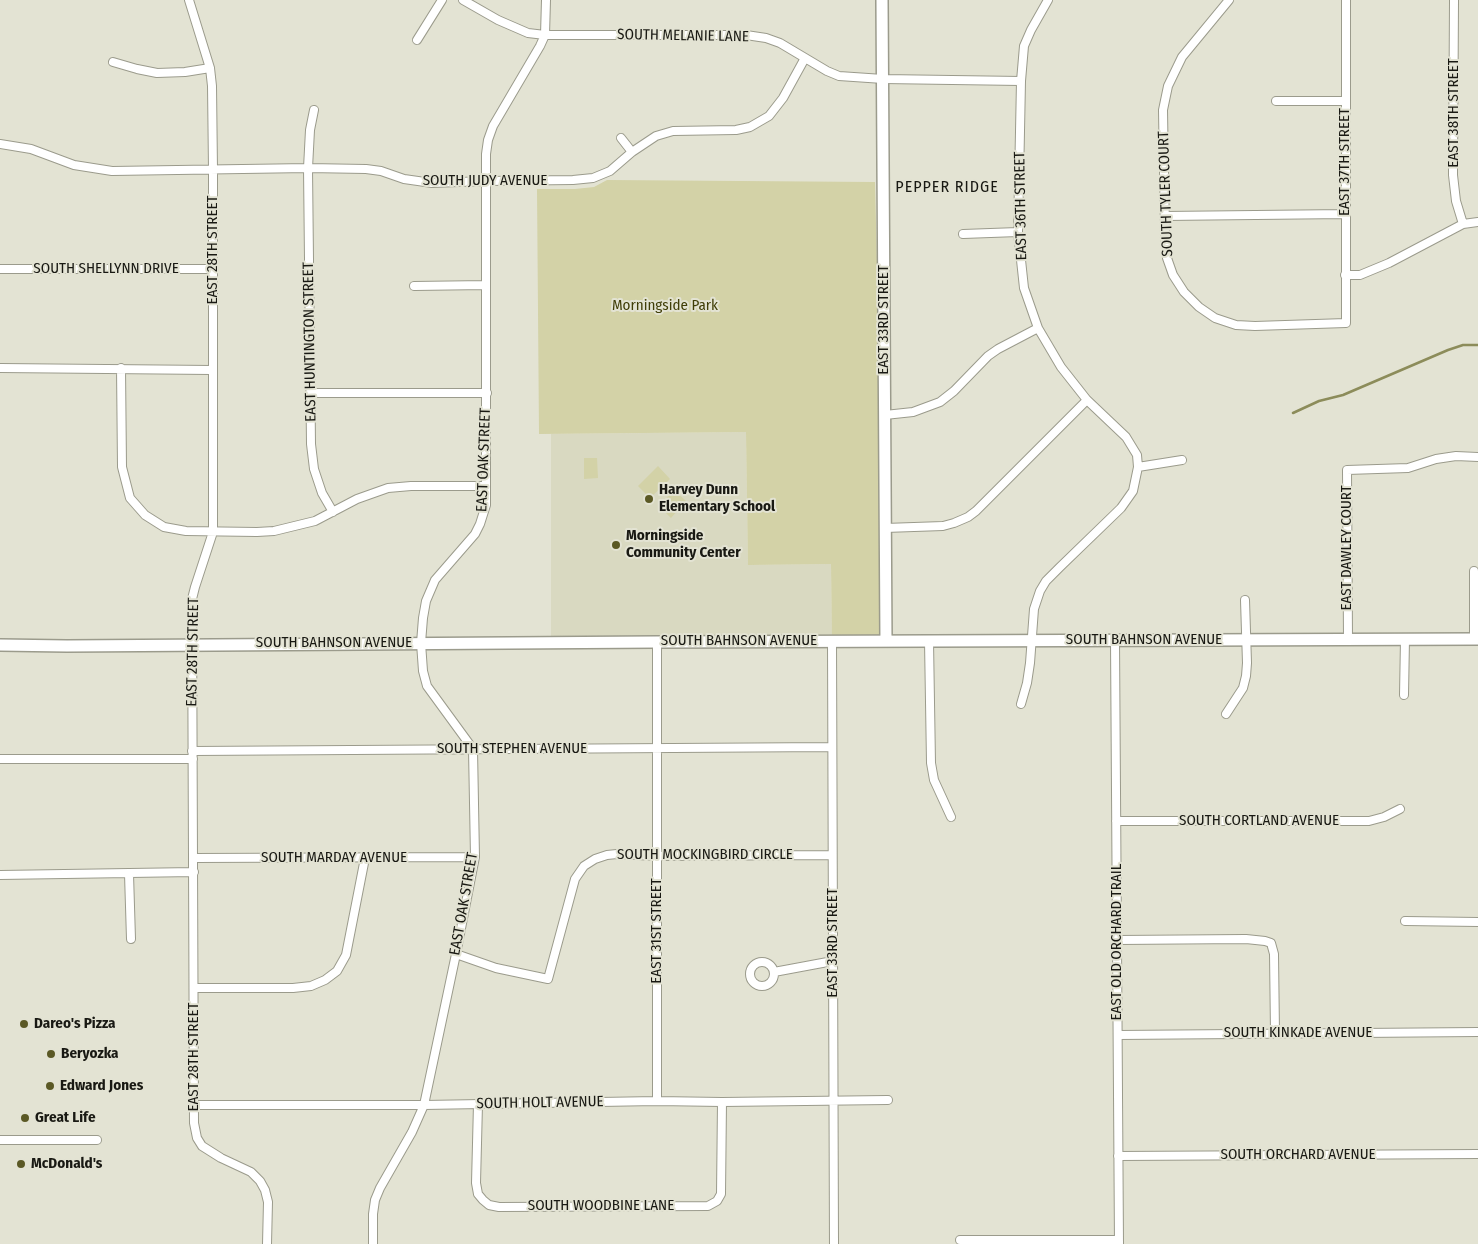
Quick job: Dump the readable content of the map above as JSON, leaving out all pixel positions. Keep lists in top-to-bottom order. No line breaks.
{"streets":{"street":["SOUTH MELANIE LANE","EAST 38TH STREET","EAST 37TH STREET","SOUTH JUDY AVENUE","SOUTH TYLER COURT","EAST 36TH STREET","EAST 28TH STREET","SOUTH SHELLYNN DRIVE","EAST 33RD STREET","EAST HUNTINGTON STREET","EAST OAK STREET","EAST DAWLEY COURT","SOUTH BAHNSON AVENUE","SOUTH STEPHEN AVENUE","SOUTH CORTLAND AVENUE","SOUTH MOCKINGBIRD CIRCLE","SOUTH MARDAY AVENUE","EAST 31ST STREET","EAST OLD ORCHARD TRAIL","SOUTH KINKADE AVENUE","SOUTH HOLT AVENUE","SOUTH ORCHARD AVENUE","SOUTH WOODBINE LANE"]},"crossings":[["SOUTH MELANIE LANE","SOUTH JUDY AVENUE"],["SOUTH MELANIE LANE","EAST 36TH STREET"],["SOUTH MELANIE LANE","EAST 33RD STREET"],["SOUTH MELANIE LANE","EAST OAK STREET"],["EAST 37TH STREET","SOUTH TYLER COURT"],["SOUTH JUDY AVENUE","EAST 28TH STREET"],["SOUTH JUDY AVENUE","EAST HUNTINGTON STREET"],["SOUTH JUDY AVENUE","EAST OAK STREET"],["EAST 36TH STREET","SOUTH BAHNSON AVENUE"],["EAST 28TH STREET","SOUTH SHELLYNN DRIVE"],["EAST 28TH STREET","SOUTH BAHNSON AVENUE"],["EAST 28TH STREET","SOUTH STEPHEN AVENUE"],["EAST 28TH STREET","SOUTH MARDAY AVENUE"],["EAST 28TH STREET","SOUTH HOLT AVENUE"],["EAST 33RD STREET","SOUTH BAHNSON AVENUE"],["EAST 33RD STREET","SOUTH STEPHEN AVENUE"],["EAST 33RD STREET","SOUTH MOCKINGBIRD CIRCLE"],["EAST 33RD STREET","SOUTH HOLT AVENUE"],["EAST OAK STREET","SOUTH BAHNSON AVENUE"],["EAST OAK STREET","SOUTH STEPHEN AVENUE"],["EAST OAK STREET","SOUTH MOCKINGBIRD CIRCLE"],["EAST OAK STREET","SOUTH MARDAY AVENUE"],["EAST OAK STREET","SOUTH HOLT AVENUE"],["EAST DAWLEY COURT","SOUTH BAHNSON AVENUE"],["SOUTH BAHNSON AVENUE","EAST 31ST STREET"],["SOUTH BAHNSON AVENUE","EAST OLD ORCHARD TRAIL"],["SOUTH STEPHEN AVENUE","EAST 31ST STREET"],["SOUTH CORTLAND AVENUE","EAST OLD ORCHARD TRAIL"],["SOUTH MOCKINGBIRD CIRCLE","EAST 31ST STREET"],["EAST 31ST STREET","SOUTH HOLT AVENUE"],["EAST OLD ORCHARD TRAIL","SOUTH KINKADE AVENUE"],["EAST OLD ORCHARD TRAIL","SOUTH ORCHARD AVENUE"],["SOUTH HOLT AVENUE","SOUTH WOODBINE LANE"]],"districts":["PEPPER RIDGE"],"parks":["Morningside Park"],"places":["Harvey Dunn Elementary School","Morningside Community Center","Dareo's Pizza","Beryozka","Edward Jones","Great Life","McDonald's"]}
